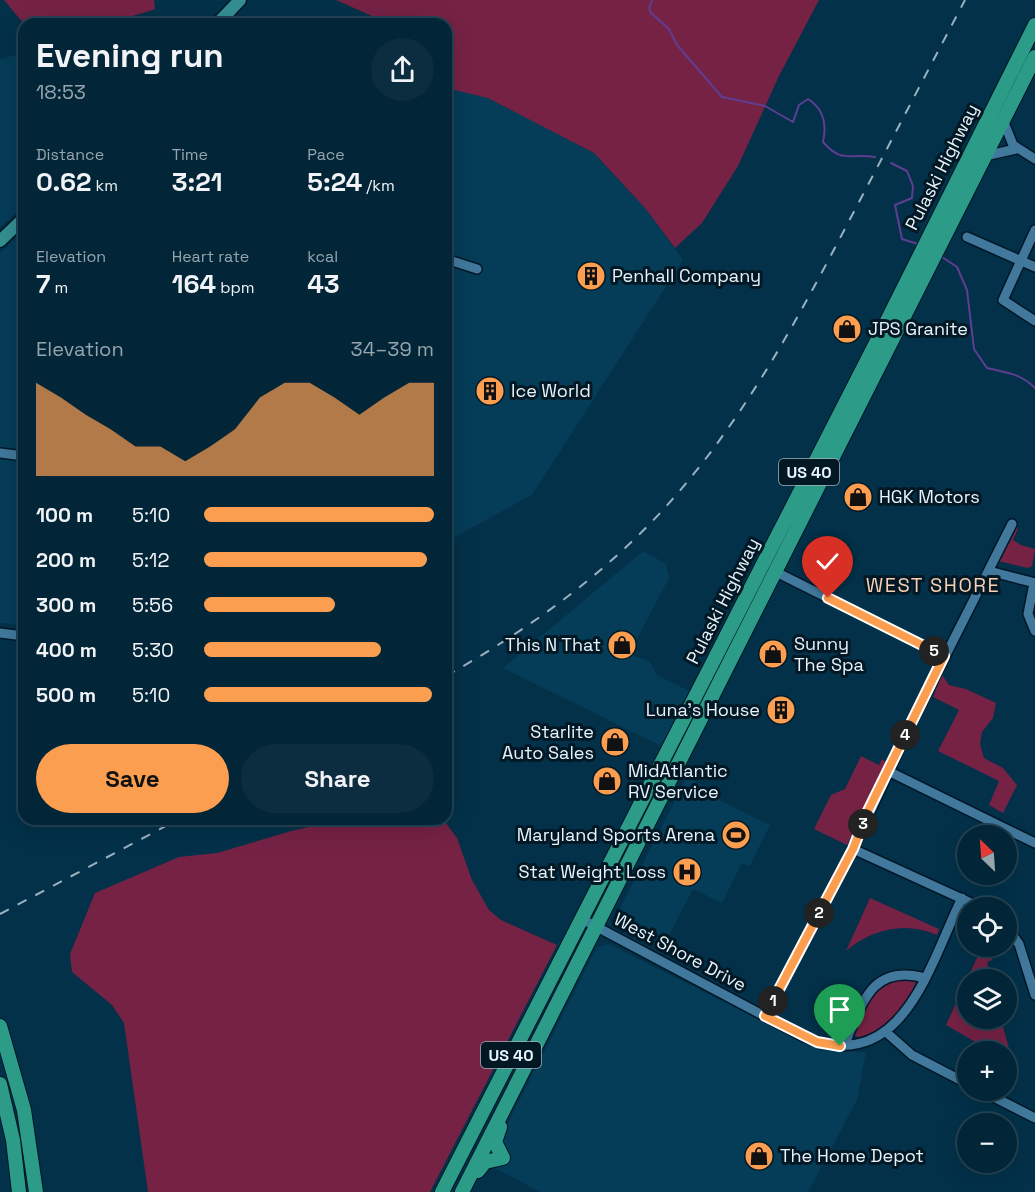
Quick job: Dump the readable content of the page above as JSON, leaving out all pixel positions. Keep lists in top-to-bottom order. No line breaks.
{"streets":{"highway":["Pulaski Highway","US 40"],"street":["West Shore Drive"]},"crossings":[["Pulaski Highway","West Shore Drive"]],"districts":["WEST SHORE"],"places":{"building":["Penhall Company","Ice World","Luna's House"],"shop":["JPS Granite","HGK Motors","This N That","Sunny The Spa","Starlite Auto Sales","MidAtlantic RV Service","The Home Depot"],"sports":["Maryland Sports Arena"],"hospital":["Stat Weight Loss"]},"north":"top left","page":{"heading":["Evening run","18:53"],"stats":[["Distance","0.62 km"],["Time","3:21"],["Pace","5:24 /km"],["Elevation","7 m"],["Heart rate","164 bpm"],["kcal","43"]],"chart":["Elevation","34–39 m"],"list":[{"name":"100 m","note":"5:10"},{"name":"200 m","note":"5:12"},{"name":"300 m","note":"5:56"},{"name":"400 m","note":"5:30"},{"name":"500 m","note":"5:10"}],"pins":["5","4","3","2","1"],"buttons":["Save","Share"],"map_buttons":["+","−"]}}
